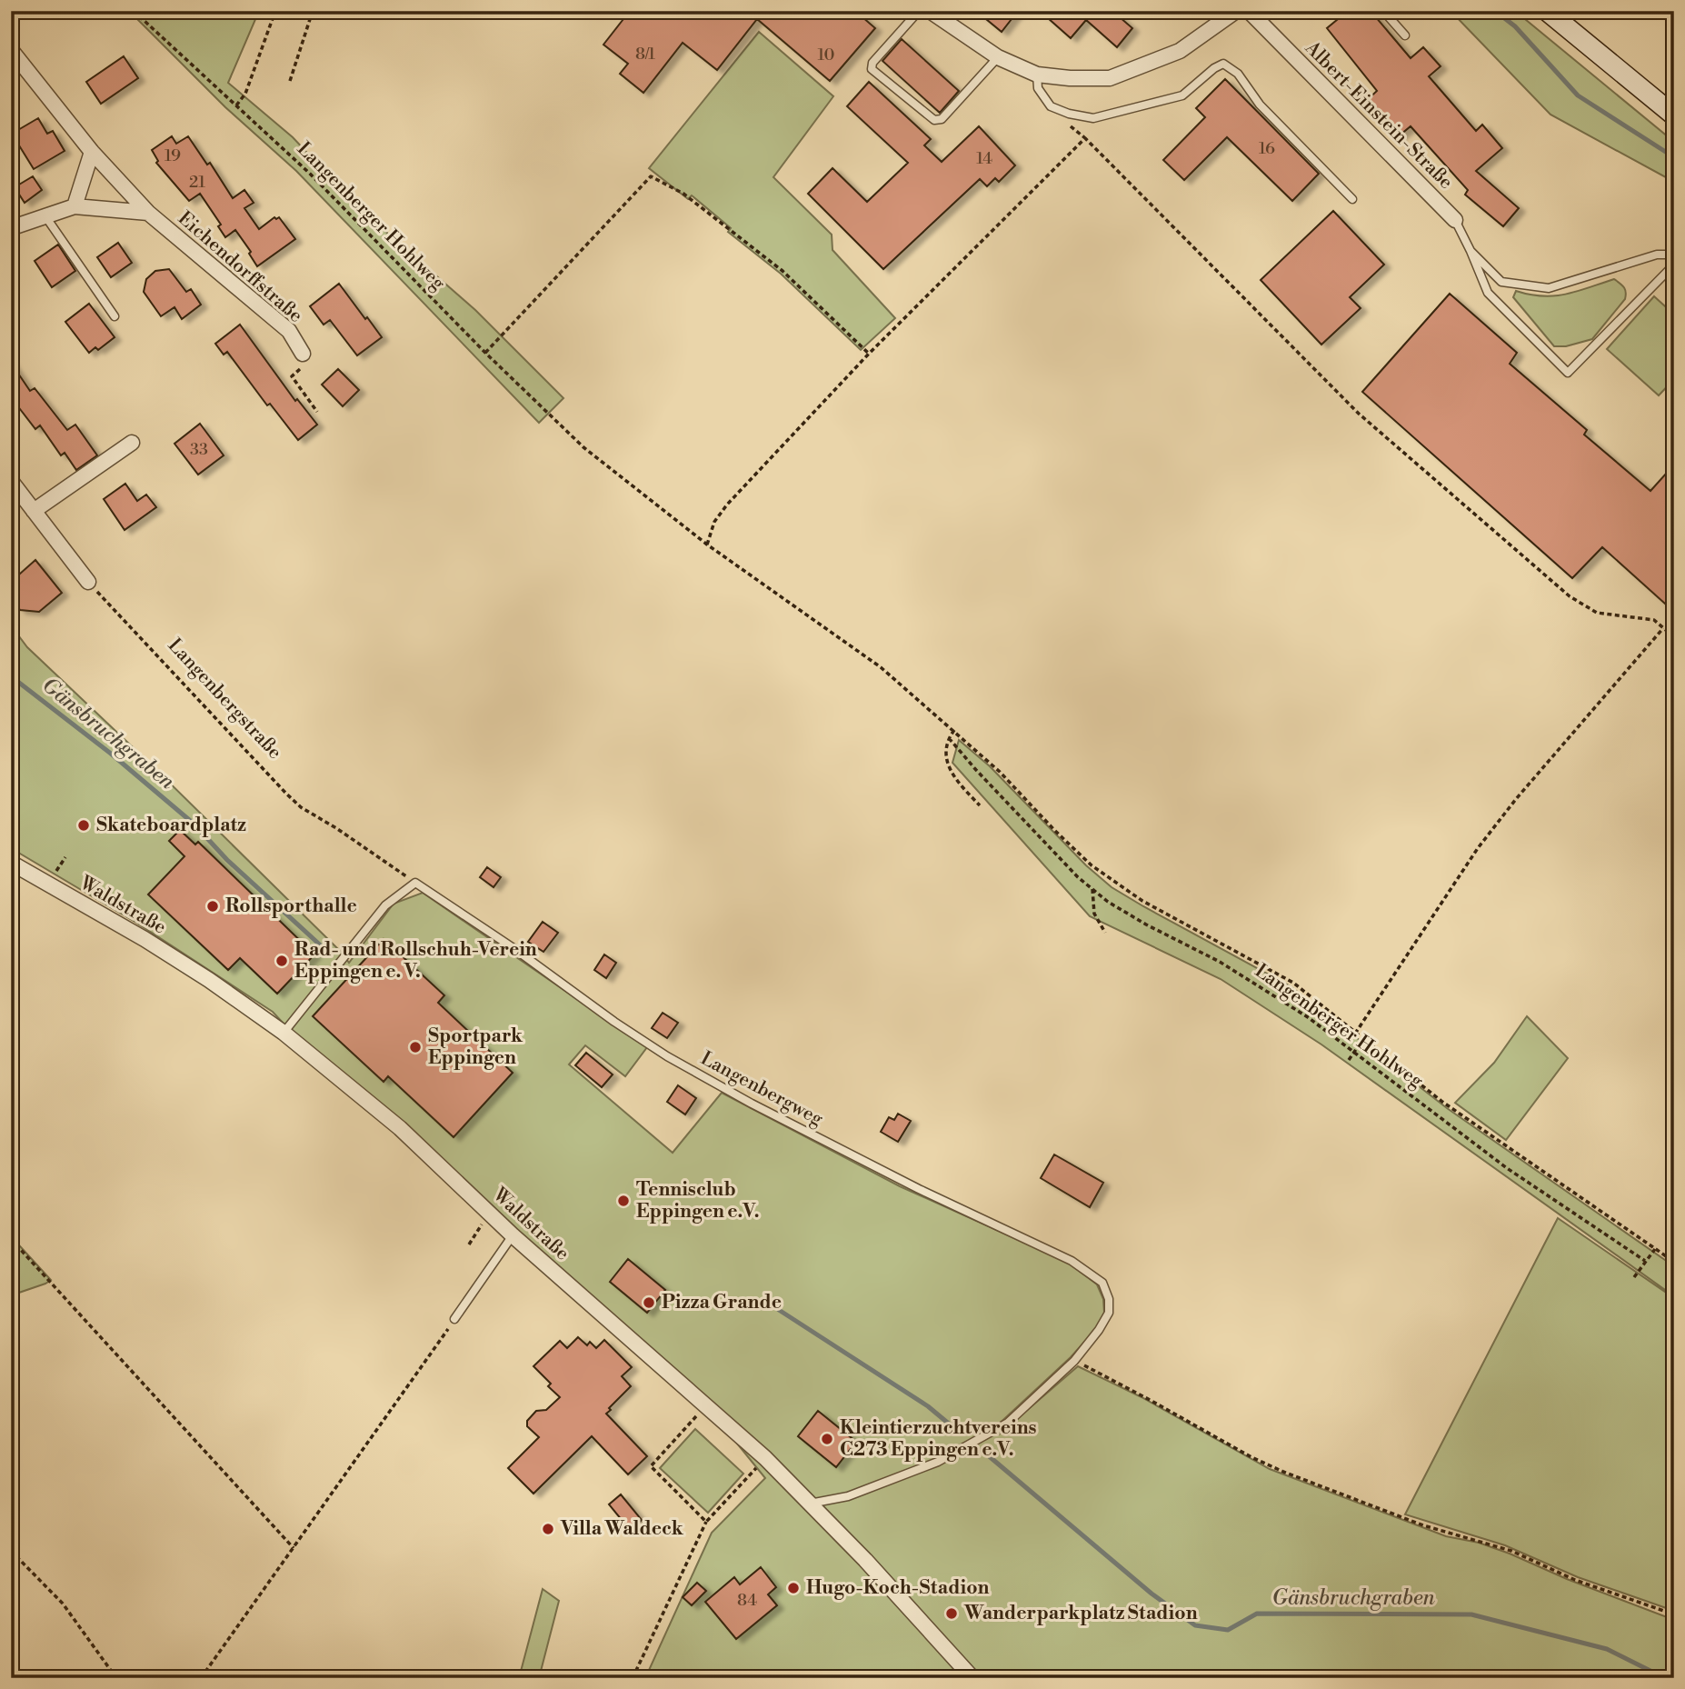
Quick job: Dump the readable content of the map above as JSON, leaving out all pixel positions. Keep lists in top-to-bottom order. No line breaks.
{"streets":{"street":["Albert-Einstein-Straße","Eichendorffstraße","Waldstraße"],"lane":["Langenbergweg"],"path":["Langenberger Hohlweg","Langenbergstraße"]},"crossings":[["Langenbergstraße","Langenbergweg"],["Waldstraße","Langenbergweg"]],"water":["Gänsbruchgraben"],"places":["Skateboardplatz","Rollsporthalle","Rad- und Rollschuh-Verein Eppingen e. V.","Sportpark Eppingen","Tennisclub Eppingen e.V.","Pizza Grande","Kleintierzuchtvereins C273 Eppingen e.V.","Villa Waldeck","Hugo-Koch-Stadion","Wanderparkplatz Stadion"],"house_numbers":["8/1","10","16","19","14","21","33","84"]}
